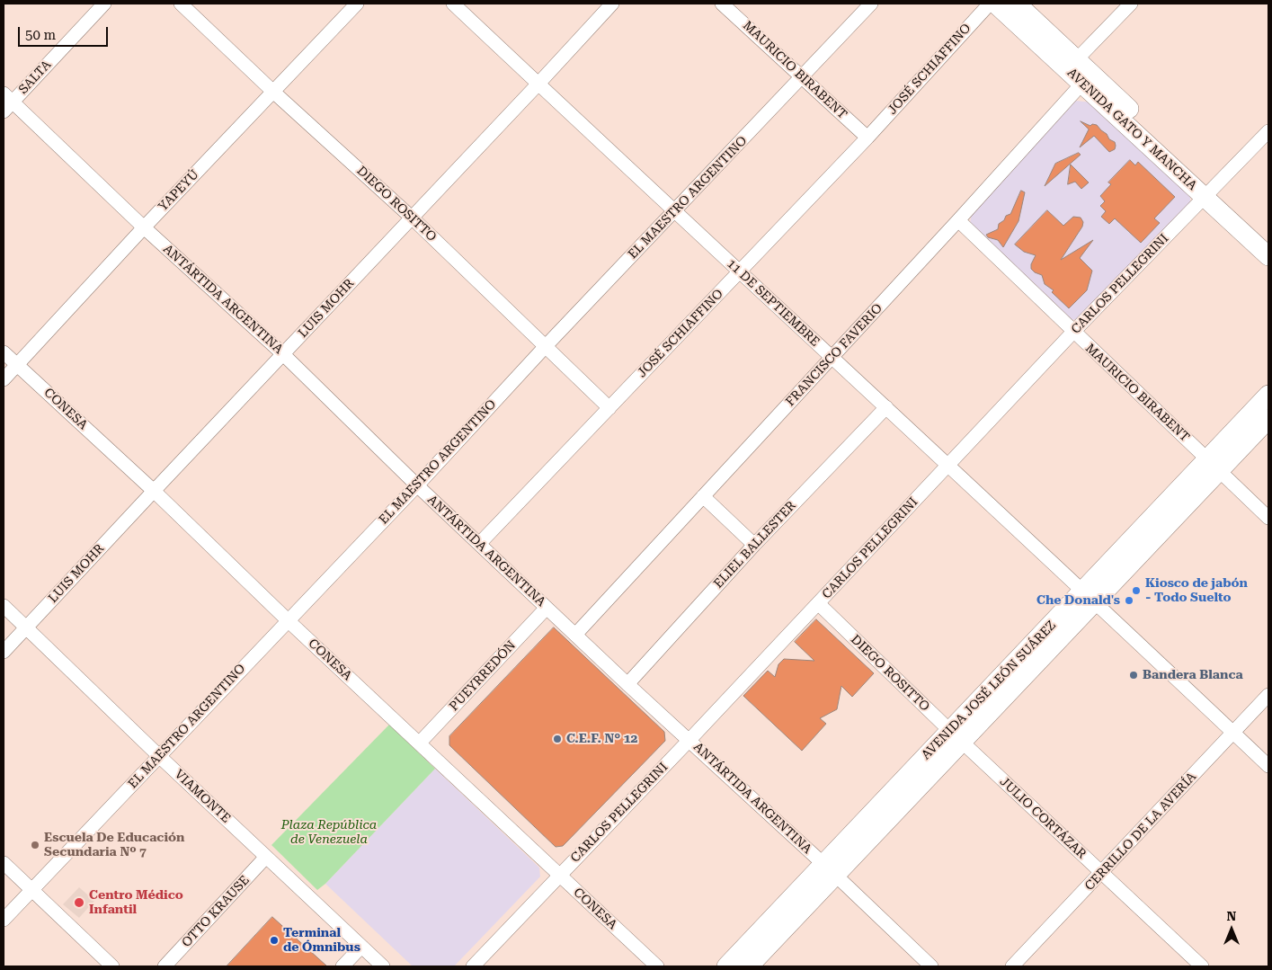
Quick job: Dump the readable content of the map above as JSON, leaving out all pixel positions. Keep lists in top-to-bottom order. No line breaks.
{"streets":{"main road":["AVENIDA GATO Y MANCHA","AVENIDA JOSÉ LEÓN SUÁREZ"],"street":["JOSÉ SCHIAFFINO","MAURICIO BIRABENT","SALTA","YAPEYÚ","EL MAESTRO ARGENTINO","DIEGO ROSITTO","CARLOS PELLEGRINI","ANTÁRTIDA ARGENTINA","11 DE SEPTIEMBRE","LUIS MOHR","FRANCISCO FAVERIO","CONESA","ELIEL BALLESTER","PUEYRREDÓN","VIAMONTE","JULIO CORTÁZAR","CERRILLO DE LA AVERÍA","OTTO KRAUSE"]},"crossings":[["JOSÉ SCHIAFFINO","MAURICIO BIRABENT"],["JOSÉ SCHIAFFINO","DIEGO ROSITTO"],["JOSÉ SCHIAFFINO","ANTÁRTIDA ARGENTINA"],["JOSÉ SCHIAFFINO","11 DE SEPTIEMBRE"],["MAURICIO BIRABENT","EL MAESTRO ARGENTINO"],["MAURICIO BIRABENT","CARLOS PELLEGRINI"],["MAURICIO BIRABENT","FRANCISCO FAVERIO"],["MAURICIO BIRABENT","AVENIDA JOSÉ LEÓN SUÁREZ"],["SALTA","ANTÁRTIDA ARGENTINA"],["AVENIDA GATO Y MANCHA","CARLOS PELLEGRINI"],["AVENIDA GATO Y MANCHA","FRANCISCO FAVERIO"],["YAPEYÚ","DIEGO ROSITTO"],["YAPEYÚ","ANTÁRTIDA ARGENTINA"],["YAPEYÚ","CONESA"],["EL MAESTRO ARGENTINO","DIEGO ROSITTO"],["EL MAESTRO ARGENTINO","ANTÁRTIDA ARGENTINA"],["EL MAESTRO ARGENTINO","11 DE SEPTIEMBRE"],["EL MAESTRO ARGENTINO","CONESA"],["EL MAESTRO ARGENTINO","VIAMONTE"],["DIEGO ROSITTO","CARLOS PELLEGRINI"],["DIEGO ROSITTO","LUIS MOHR"],["DIEGO ROSITTO","AVENIDA JOSÉ LEÓN SUÁREZ"],["DIEGO ROSITTO","JULIO CORTÁZAR"],["CARLOS PELLEGRINI","ANTÁRTIDA ARGENTINA"],["CARLOS PELLEGRINI","11 DE SEPTIEMBRE"],["CARLOS PELLEGRINI","CONESA"],["ANTÁRTIDA ARGENTINA","LUIS MOHR"],["ANTÁRTIDA ARGENTINA","FRANCISCO FAVERIO"],["ANTÁRTIDA ARGENTINA","ELIEL BALLESTER"],["ANTÁRTIDA ARGENTINA","PUEYRREDÓN"],["ANTÁRTIDA ARGENTINA","AVENIDA JOSÉ LEÓN SUÁREZ"],["11 DE SEPTIEMBRE","LUIS MOHR"],["11 DE SEPTIEMBRE","FRANCISCO FAVERIO"],["11 DE SEPTIEMBRE","ELIEL BALLESTER"],["11 DE SEPTIEMBRE","AVENIDA JOSÉ LEÓN SUÁREZ"],["11 DE SEPTIEMBRE","CERRILLO DE LA AVERÍA"],["LUIS MOHR","CONESA"],["LUIS MOHR","VIAMONTE"],["CONESA","PUEYRREDÓN"],["AVENIDA JOSÉ LEÓN SUÁREZ","JULIO CORTÁZAR"],["VIAMONTE","OTTO KRAUSE"],["JULIO CORTÁZAR","CERRILLO DE LA AVERÍA"]],"parks":["Plaza República de Venezuela"],"places":["Kiosco de jabón - Todo Suelto","Che Donald's","Bandera Blanca","C.E.F. N° 12","Escuela De Educación Secundaria Nº 7","Centro Médico Infantil","Terminal de Ómnibus"],"scale_bar":"50 m","north":"top"}
